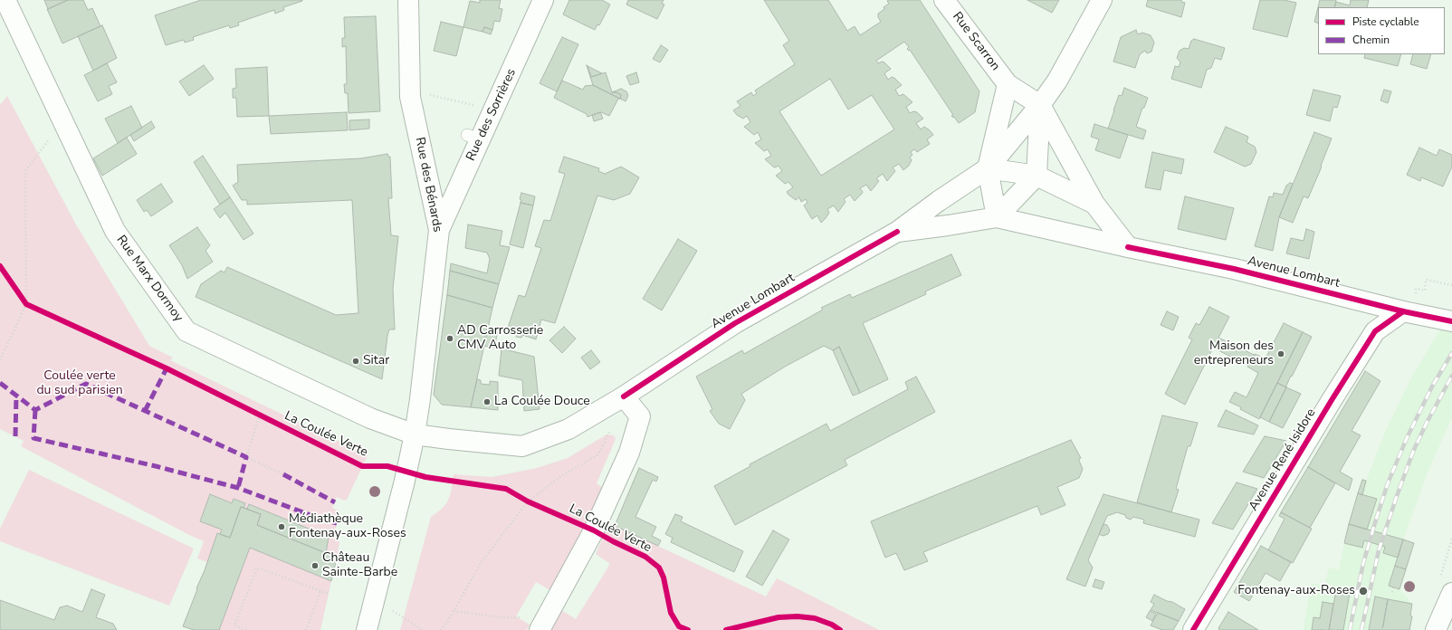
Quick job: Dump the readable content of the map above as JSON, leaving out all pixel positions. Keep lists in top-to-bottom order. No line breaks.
{"streets":{"main road":["Rue Scarron","Rue des Sorrières","Rue des Bénards","Avenue Lombart","Rue Marx Dormoy","Avenue René Isidore"],"cycle path":["La Coulée Verte"]},"crossings":[["Rue Scarron","Avenue Lombart"],["Rue des Sorrières","Rue des Bénards"],["Rue des Bénards","Avenue Lombart"],["Rue des Bénards","Rue Marx Dormoy"],["Avenue Lombart","Rue Marx Dormoy"],["Avenue Lombart","Avenue René Isidore"]],"parks":["Coulée verte du sud parisien"],"places":["AD Carrosserie CMV Auto","Maison des entrepreneurs","Sitar","La Coulée Douce","Médiathèque Fontenay-aux-Roses","Château Sainte-Barbe","Fontenay-aux-Roses"],"legend":["Piste cyclable","Chemin"]}
